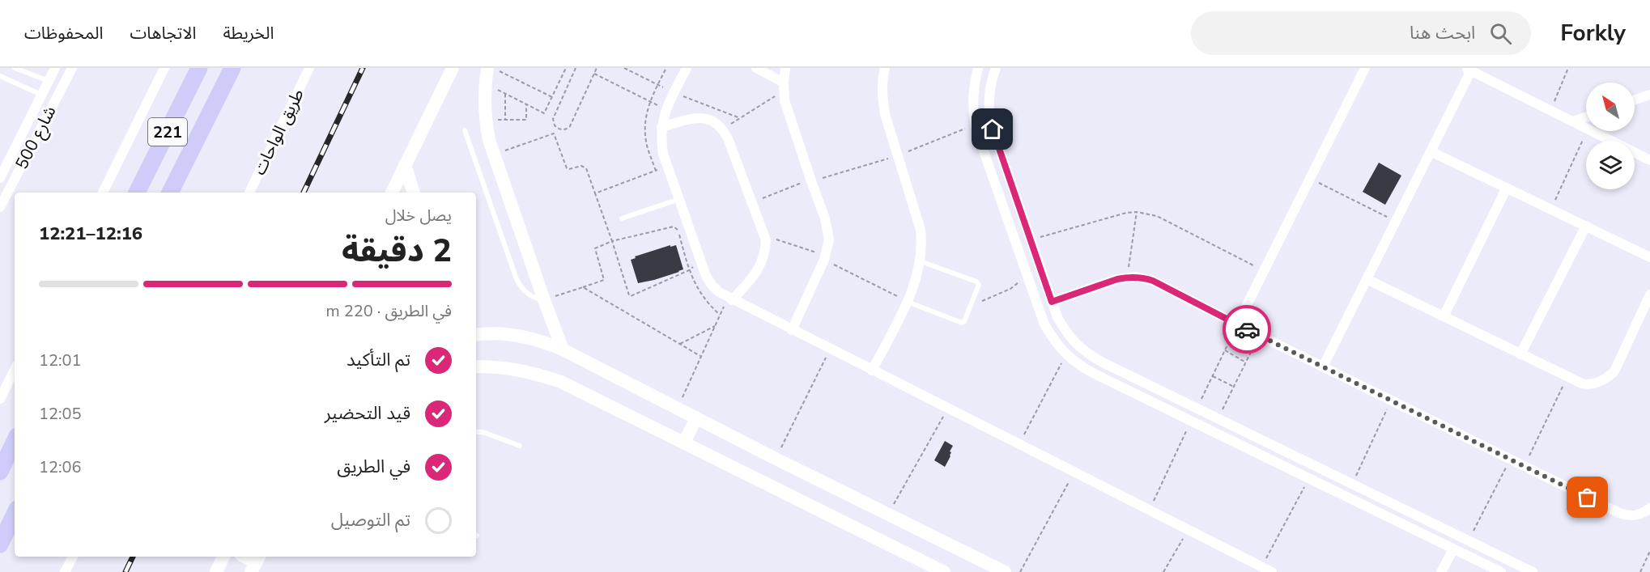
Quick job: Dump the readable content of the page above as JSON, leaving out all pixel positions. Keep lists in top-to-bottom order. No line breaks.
{"streets":{"highway":["221"],"street":["طريق الواحات","شارع 500"]},"north":"top left","page":{"header":"Forkly","search":"ابحث هنا","nav":["الخريطة","الاتجاهات","المحفوظات"],"heading":["2 دقيقة","يصل خلال","12:16–12:21"],"bar":"في الطريق · 220 m","list":[["تم التأكيد","12:01"],["قيد التحضير","12:05"],["في الطريق","12:06"],"تم التوصيل"]}}
